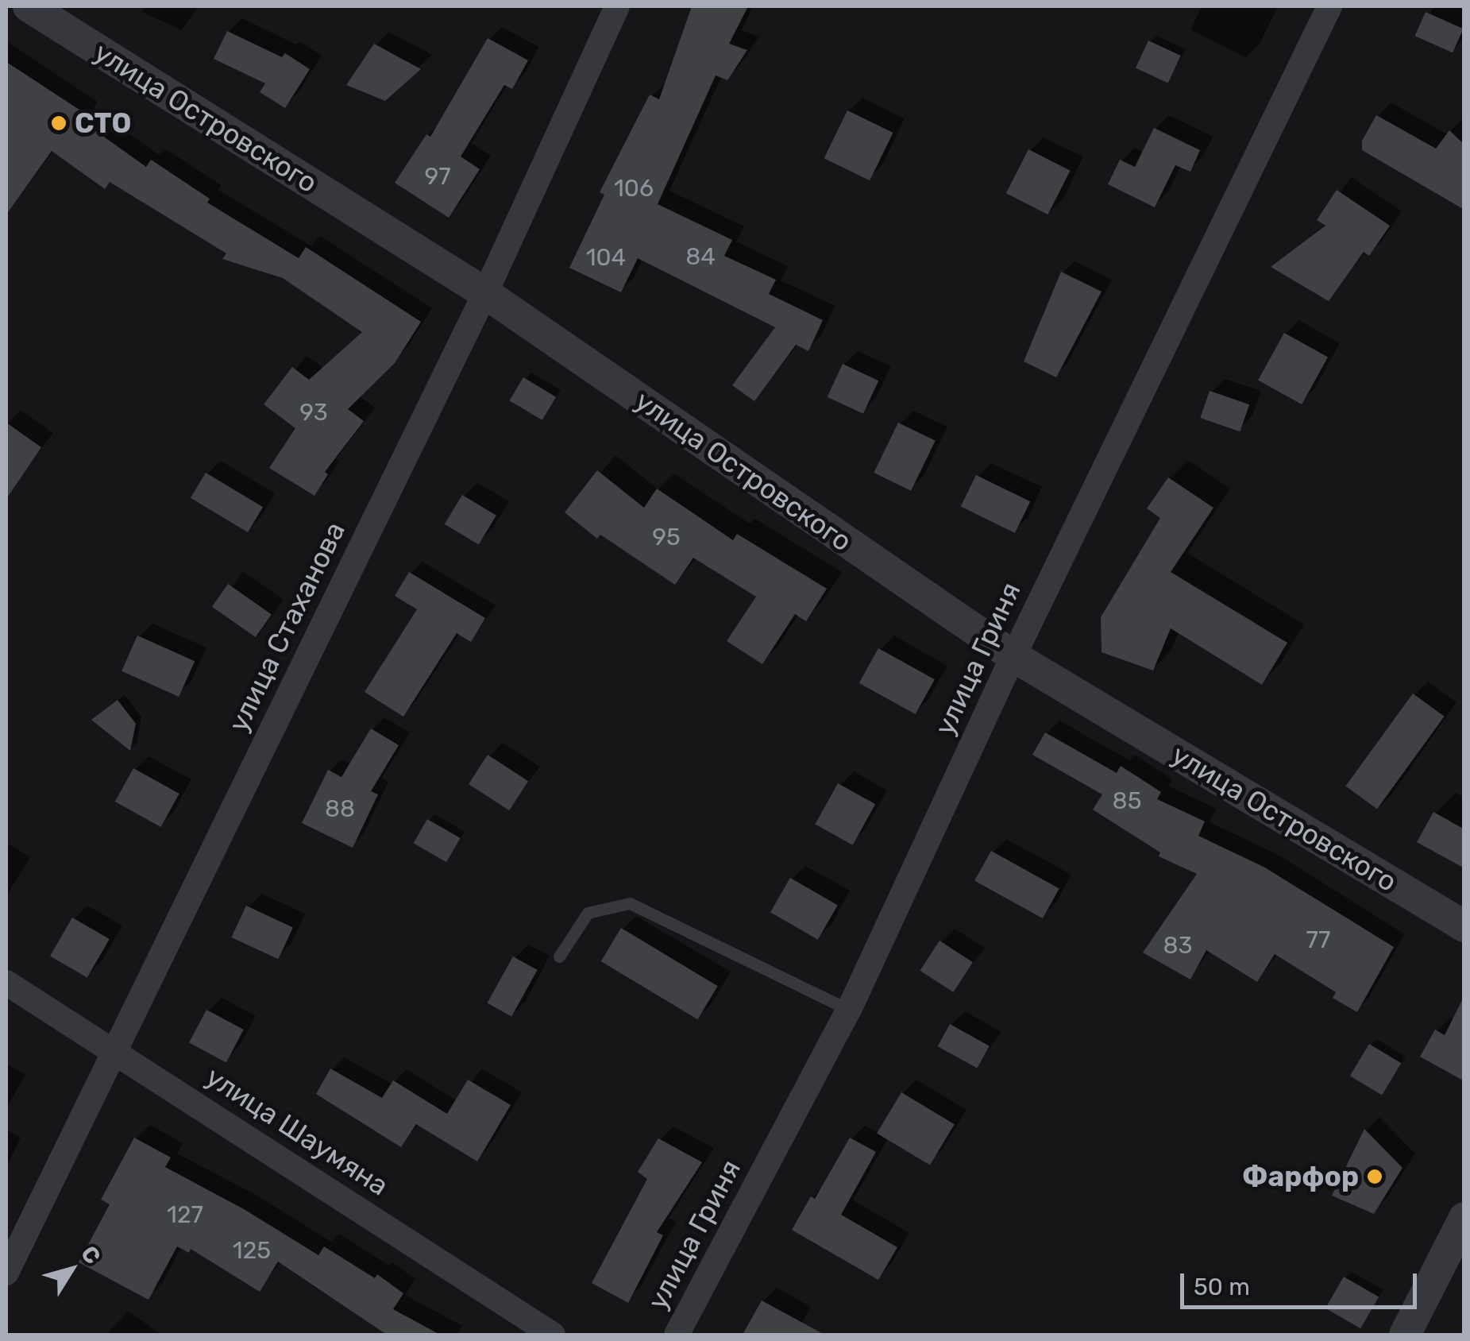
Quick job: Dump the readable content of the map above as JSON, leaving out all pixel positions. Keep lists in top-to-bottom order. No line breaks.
{"streets":{"street":["улица Островского","улица Стаханова","улица Гриня","улица Шаумяна"]},"crossings":[["улица Островского","улица Стаханова"],["улица Островского","улица Гриня"],["улица Стаханова","улица Шаумяна"]],"places":["СТО","Фарфор"],"house_numbers":["97","106","84","104","93","95","85","88","77","83","127","125"],"scale_bar":"50 m","north":"top right"}
